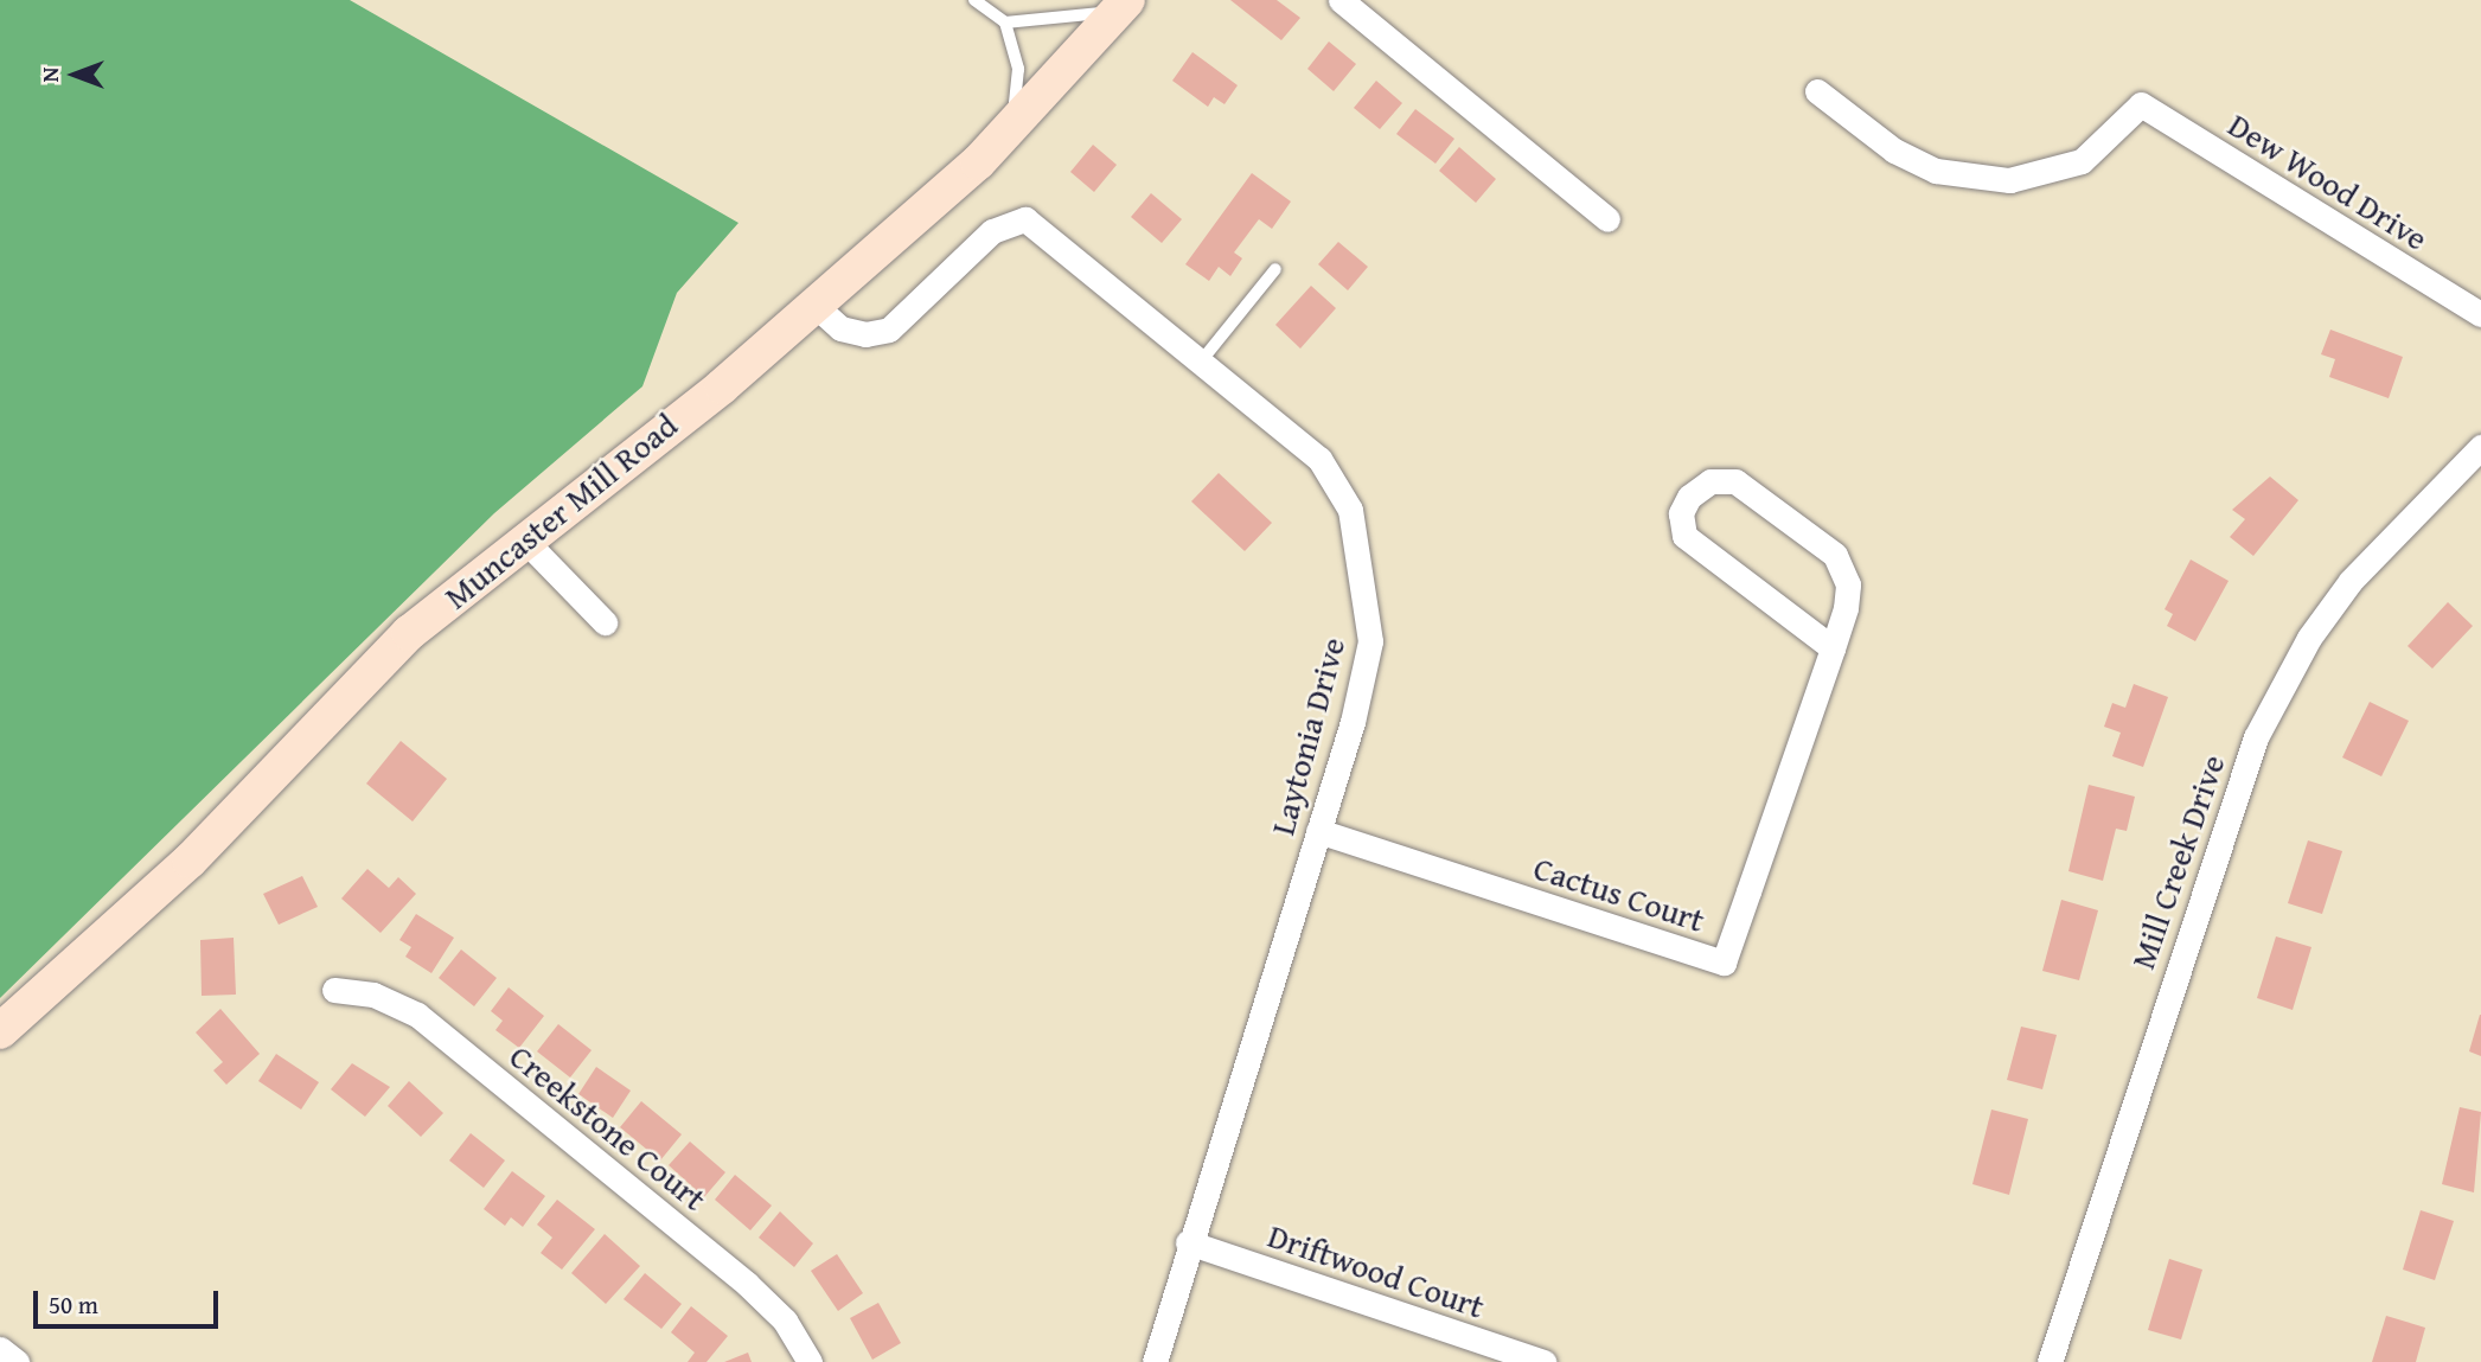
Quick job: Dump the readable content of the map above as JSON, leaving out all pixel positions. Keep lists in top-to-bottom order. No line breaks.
{"streets":{"main road":["Muncaster Mill Road"],"street":["Dew Wood Drive","Laytonia Drive","Mill Creek Drive","Cactus Court","Creekstone Court","Driftwood Court"]},"crossings":[["Muncaster Mill Road","Laytonia Drive"],["Laytonia Drive","Cactus Court"],["Laytonia Drive","Driftwood Court"]],"scale_bar":"50 m","north":"left"}
